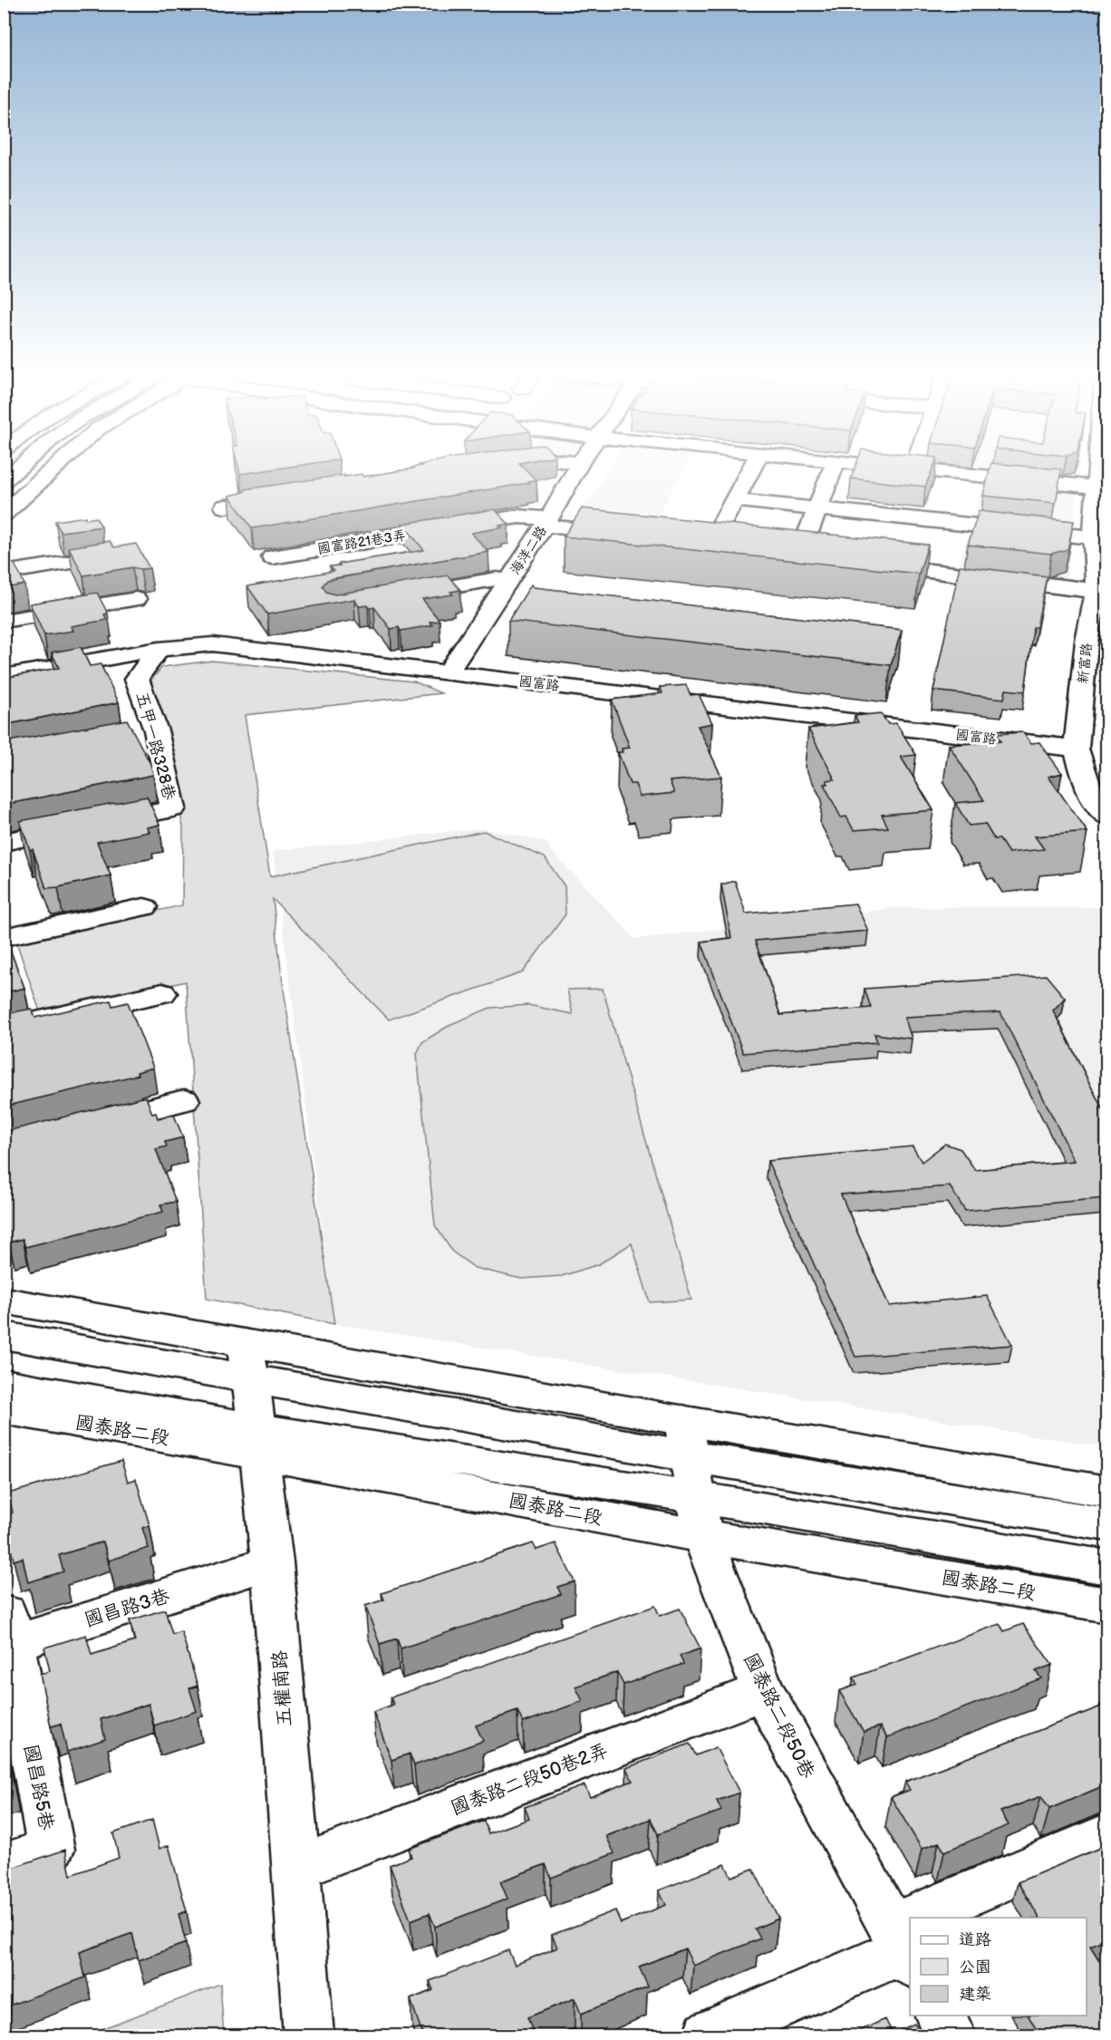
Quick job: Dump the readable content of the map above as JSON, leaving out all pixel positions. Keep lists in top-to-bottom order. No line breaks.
{"streets":{"street":["國富路21巷3弄","海洋二路","新富路","國富路","五甲一路328巷","國泰路二段","國昌路3巷","五權南路","國泰路二段50巷","國泰路二段50巷2弄","國昌路5巷"]},"crossings":[["國富路21巷3弄","海洋二路"],["海洋二路","國富路"],["新富路","國富路"],["國富路","五甲一路328巷"],["國泰路二段","五權南路"],["國泰路二段","國泰路二段50巷"],["國昌路3巷","五權南路"],["國昌路3巷","國昌路5巷"],["五權南路","國泰路二段50巷2弄"],["國泰路二段50巷","國泰路二段50巷2弄"]],"legend":["道路","公園","建築"]}
